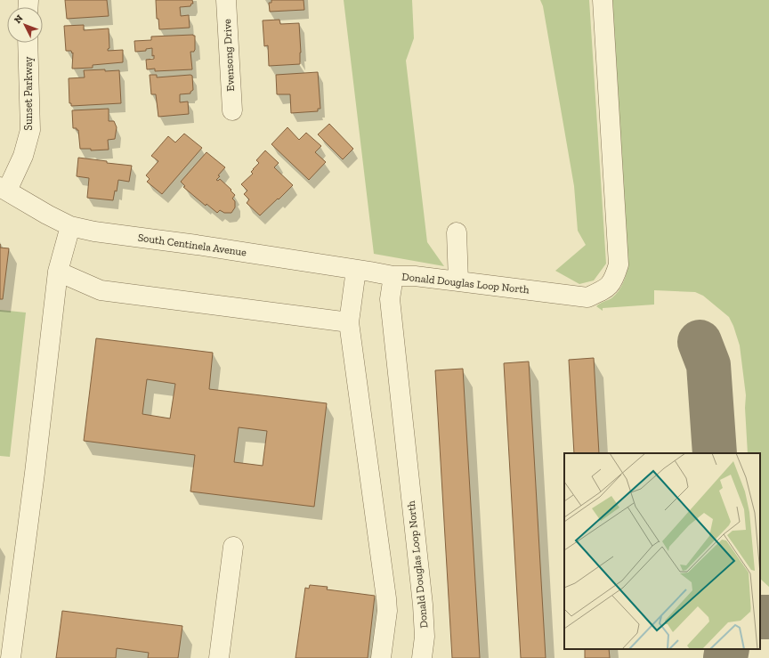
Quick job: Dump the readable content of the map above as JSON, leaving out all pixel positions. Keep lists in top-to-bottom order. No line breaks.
{"streets":{"street":["Evensong Drive","Sunset Parkway","South Centinela Avenue","Donald Douglas Loop North"]},"crossings":[["Sunset Parkway","South Centinela Avenue"],["South Centinela Avenue","Donald Douglas Loop North"]],"north":"top left"}
